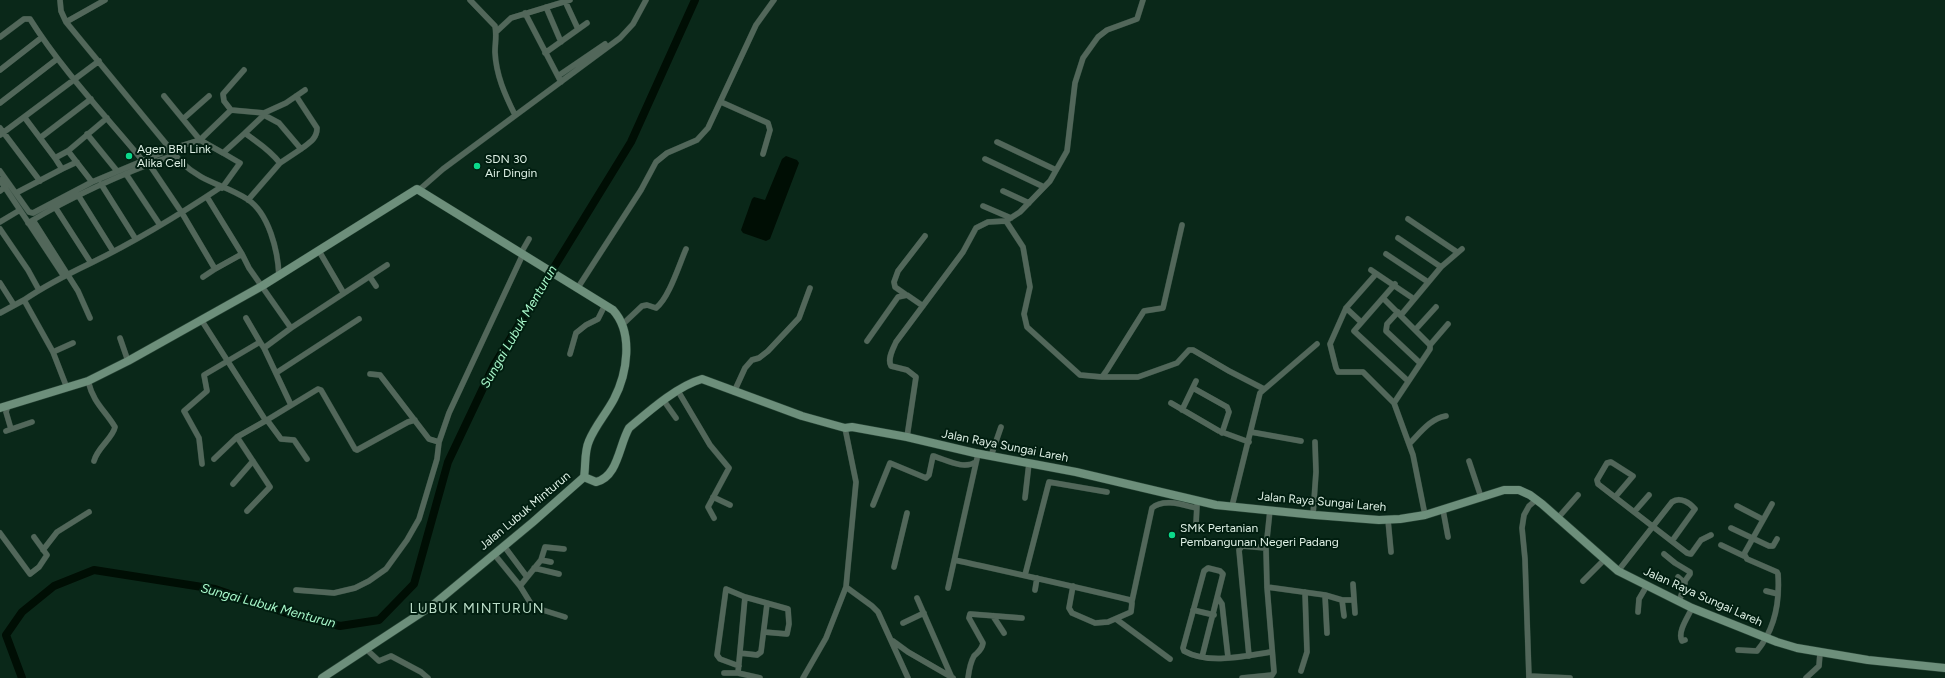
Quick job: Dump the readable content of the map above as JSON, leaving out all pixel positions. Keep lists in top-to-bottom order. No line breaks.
{"streets":{"street":["Jalan Raya Sungai Lareh","Jalan Lubuk Minturun"]},"crossings":[["Jalan Raya Sungai Lareh","Jalan Lubuk Minturun"]],"districts":["LUBUK MINTURUN"],"water":["Sungai Lubuk Menturun"],"places":["Agen BRI Link Alika Cell","SDN 30 Air Dingin","SMK Pertanian Pembangunan Negeri Padang"]}
